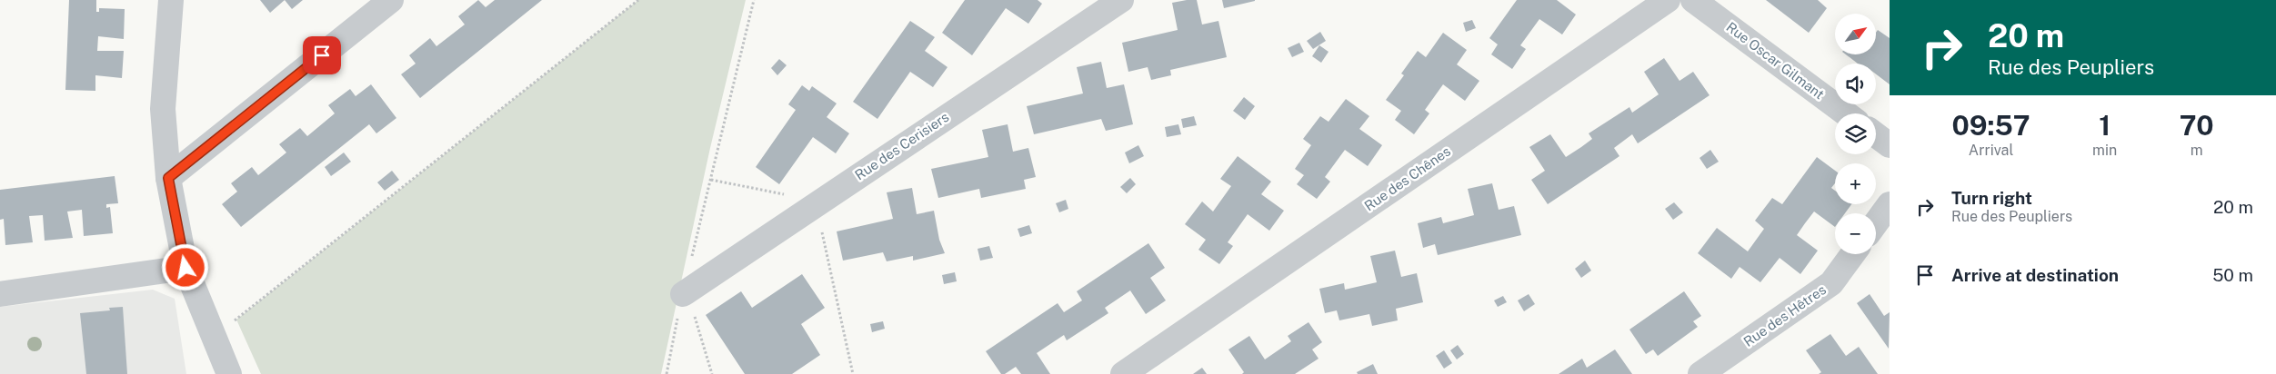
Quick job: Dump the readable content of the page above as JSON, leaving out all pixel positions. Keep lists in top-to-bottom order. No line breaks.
{"streets":{"street":["Rue Oscar Gilmant","Rue des Cerisiers","Rue des Chênes","Rue des Hêtres"]},"north":"top right","page":{"turn":["20 m","Rue des Peupliers"],"map_buttons":["+","−"],"eta":["09:57","Arrival","1","min","70","m"],"list":[{"name":"Turn right","note":"Rue des Peupliers","value":"20 m"},{"name":"Arrive at destination","value":"50 m"}]}}
